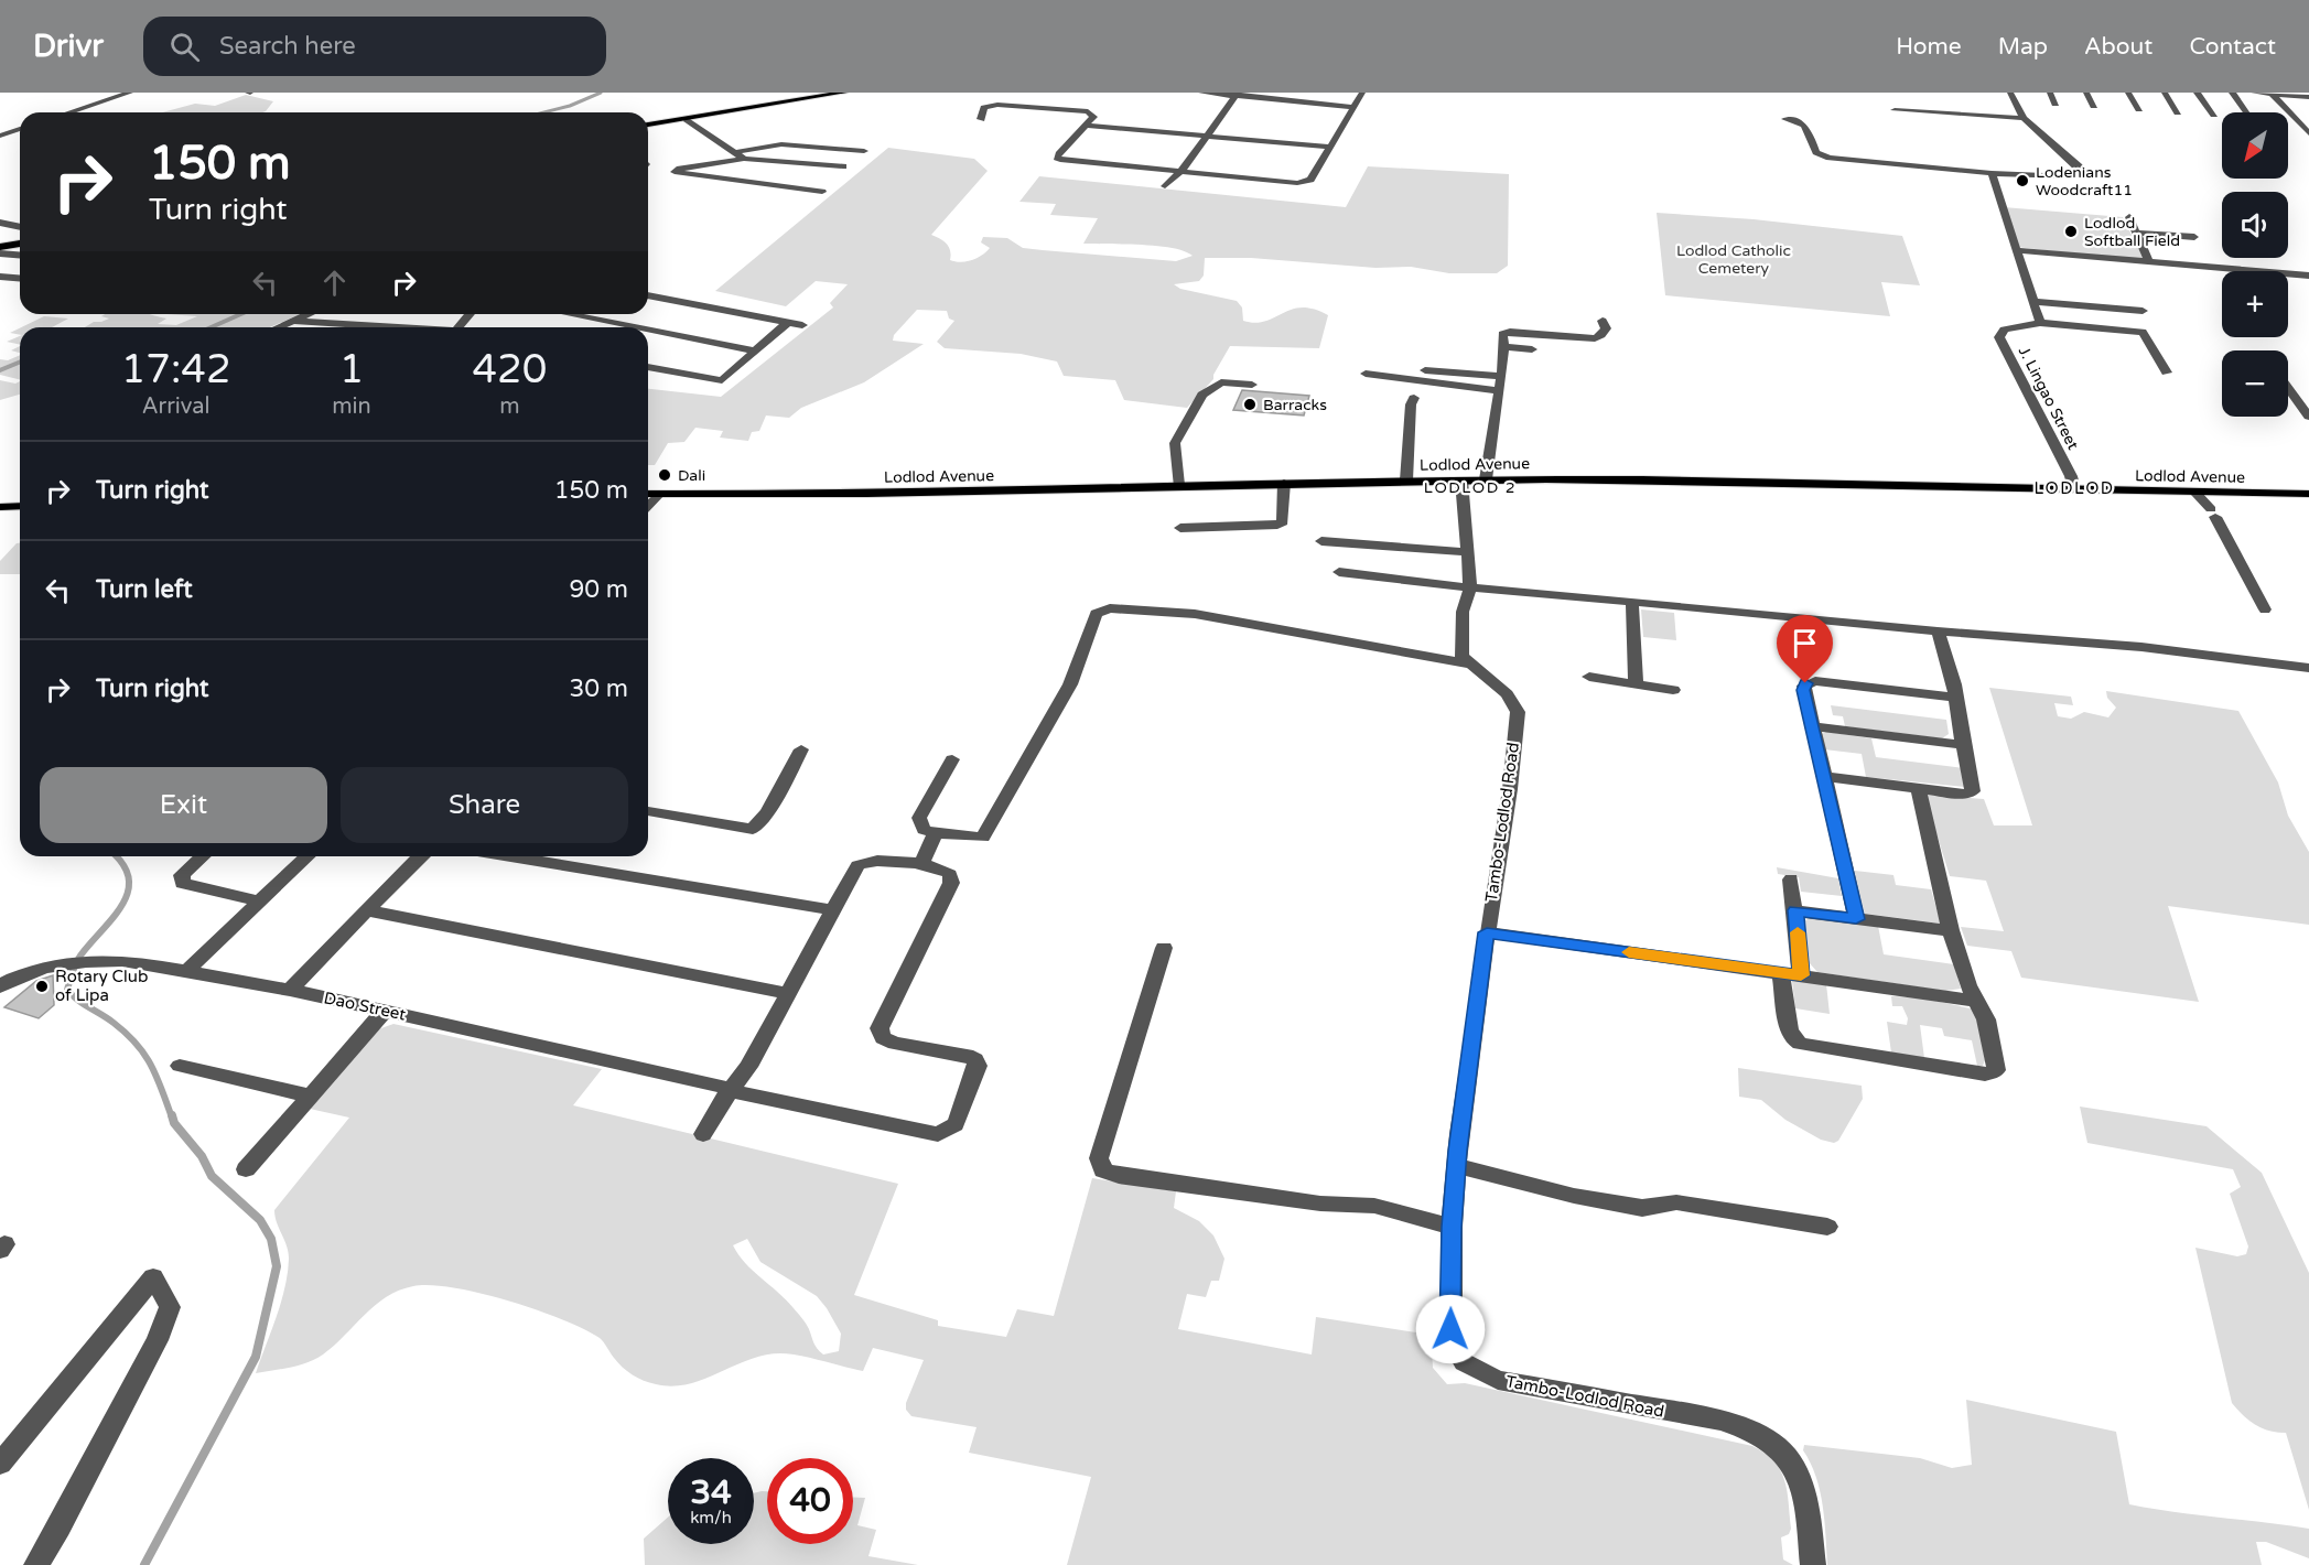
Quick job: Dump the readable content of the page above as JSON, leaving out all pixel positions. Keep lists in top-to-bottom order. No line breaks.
{"streets":{"main road":["Lodlod Avenue"],"street":["J. Lingao Street","Tambo-Lodlod Road","Dao Street"]},"crossings":[["J. Lingao Street","Lodlod Avenue"]],"districts":["LODLOD 2","LODLOD"],"parks":["Lodlod Catholic Cemetery"],"places":["Lodenians Woodcraft11","Lodlod Softball Field","Barracks","Dali","Rotary Club of Lipa"],"north":"bottom left","page":{"header":"Drivr","search":"Search here","nav":["Home","Map","About","Contact"],"map_buttons":["+","−"],"turn":["150 m","Turn right"],"eta":["17:42","Arrival","1","min","420","m"],"list":[{"name":"Turn right","value":"150 m"},{"name":"Turn left","value":"90 m"},{"name":"Turn right","value":"30 m"}],"buttons":["Exit","Share"],"speed":"34 km/h","limit":"40"}}
